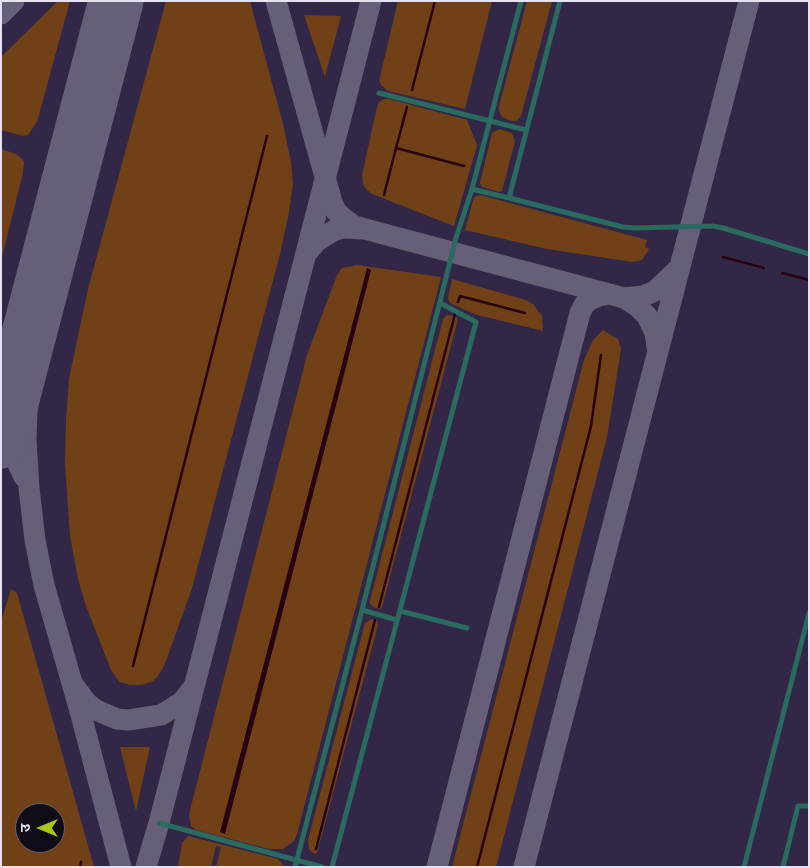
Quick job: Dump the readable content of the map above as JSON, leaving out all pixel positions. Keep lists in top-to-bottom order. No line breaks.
{"north":"left"}
